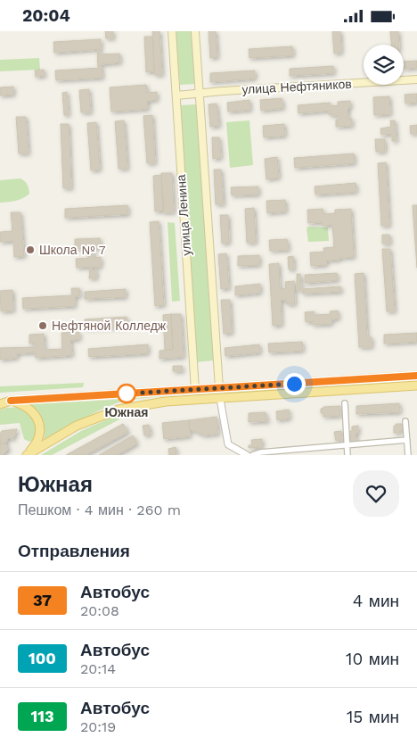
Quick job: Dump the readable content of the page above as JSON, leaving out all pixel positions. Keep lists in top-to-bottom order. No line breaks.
{"streets":{"main road":["улица Нефтяников","улица Ленина"]},"crossings":[["улица Нефтяников","улица Ленина"]],"places":["Школа № 7","Нефтяной Колледж","Южная"],"lines":["bus line 37"],"page":{"status":"20:04","heading":[["Южная","Пешком · 4 мин · 260 m"],"Отправления"],"list":[{"mark":"37","name":"Автобус","note":"20:08","value":"4 мин"},{"mark":"100","name":"Автобус","note":"20:14","value":"10 мин"},{"mark":"113","name":"Автобус","note":"20:19","value":"15 мин"}]}}
